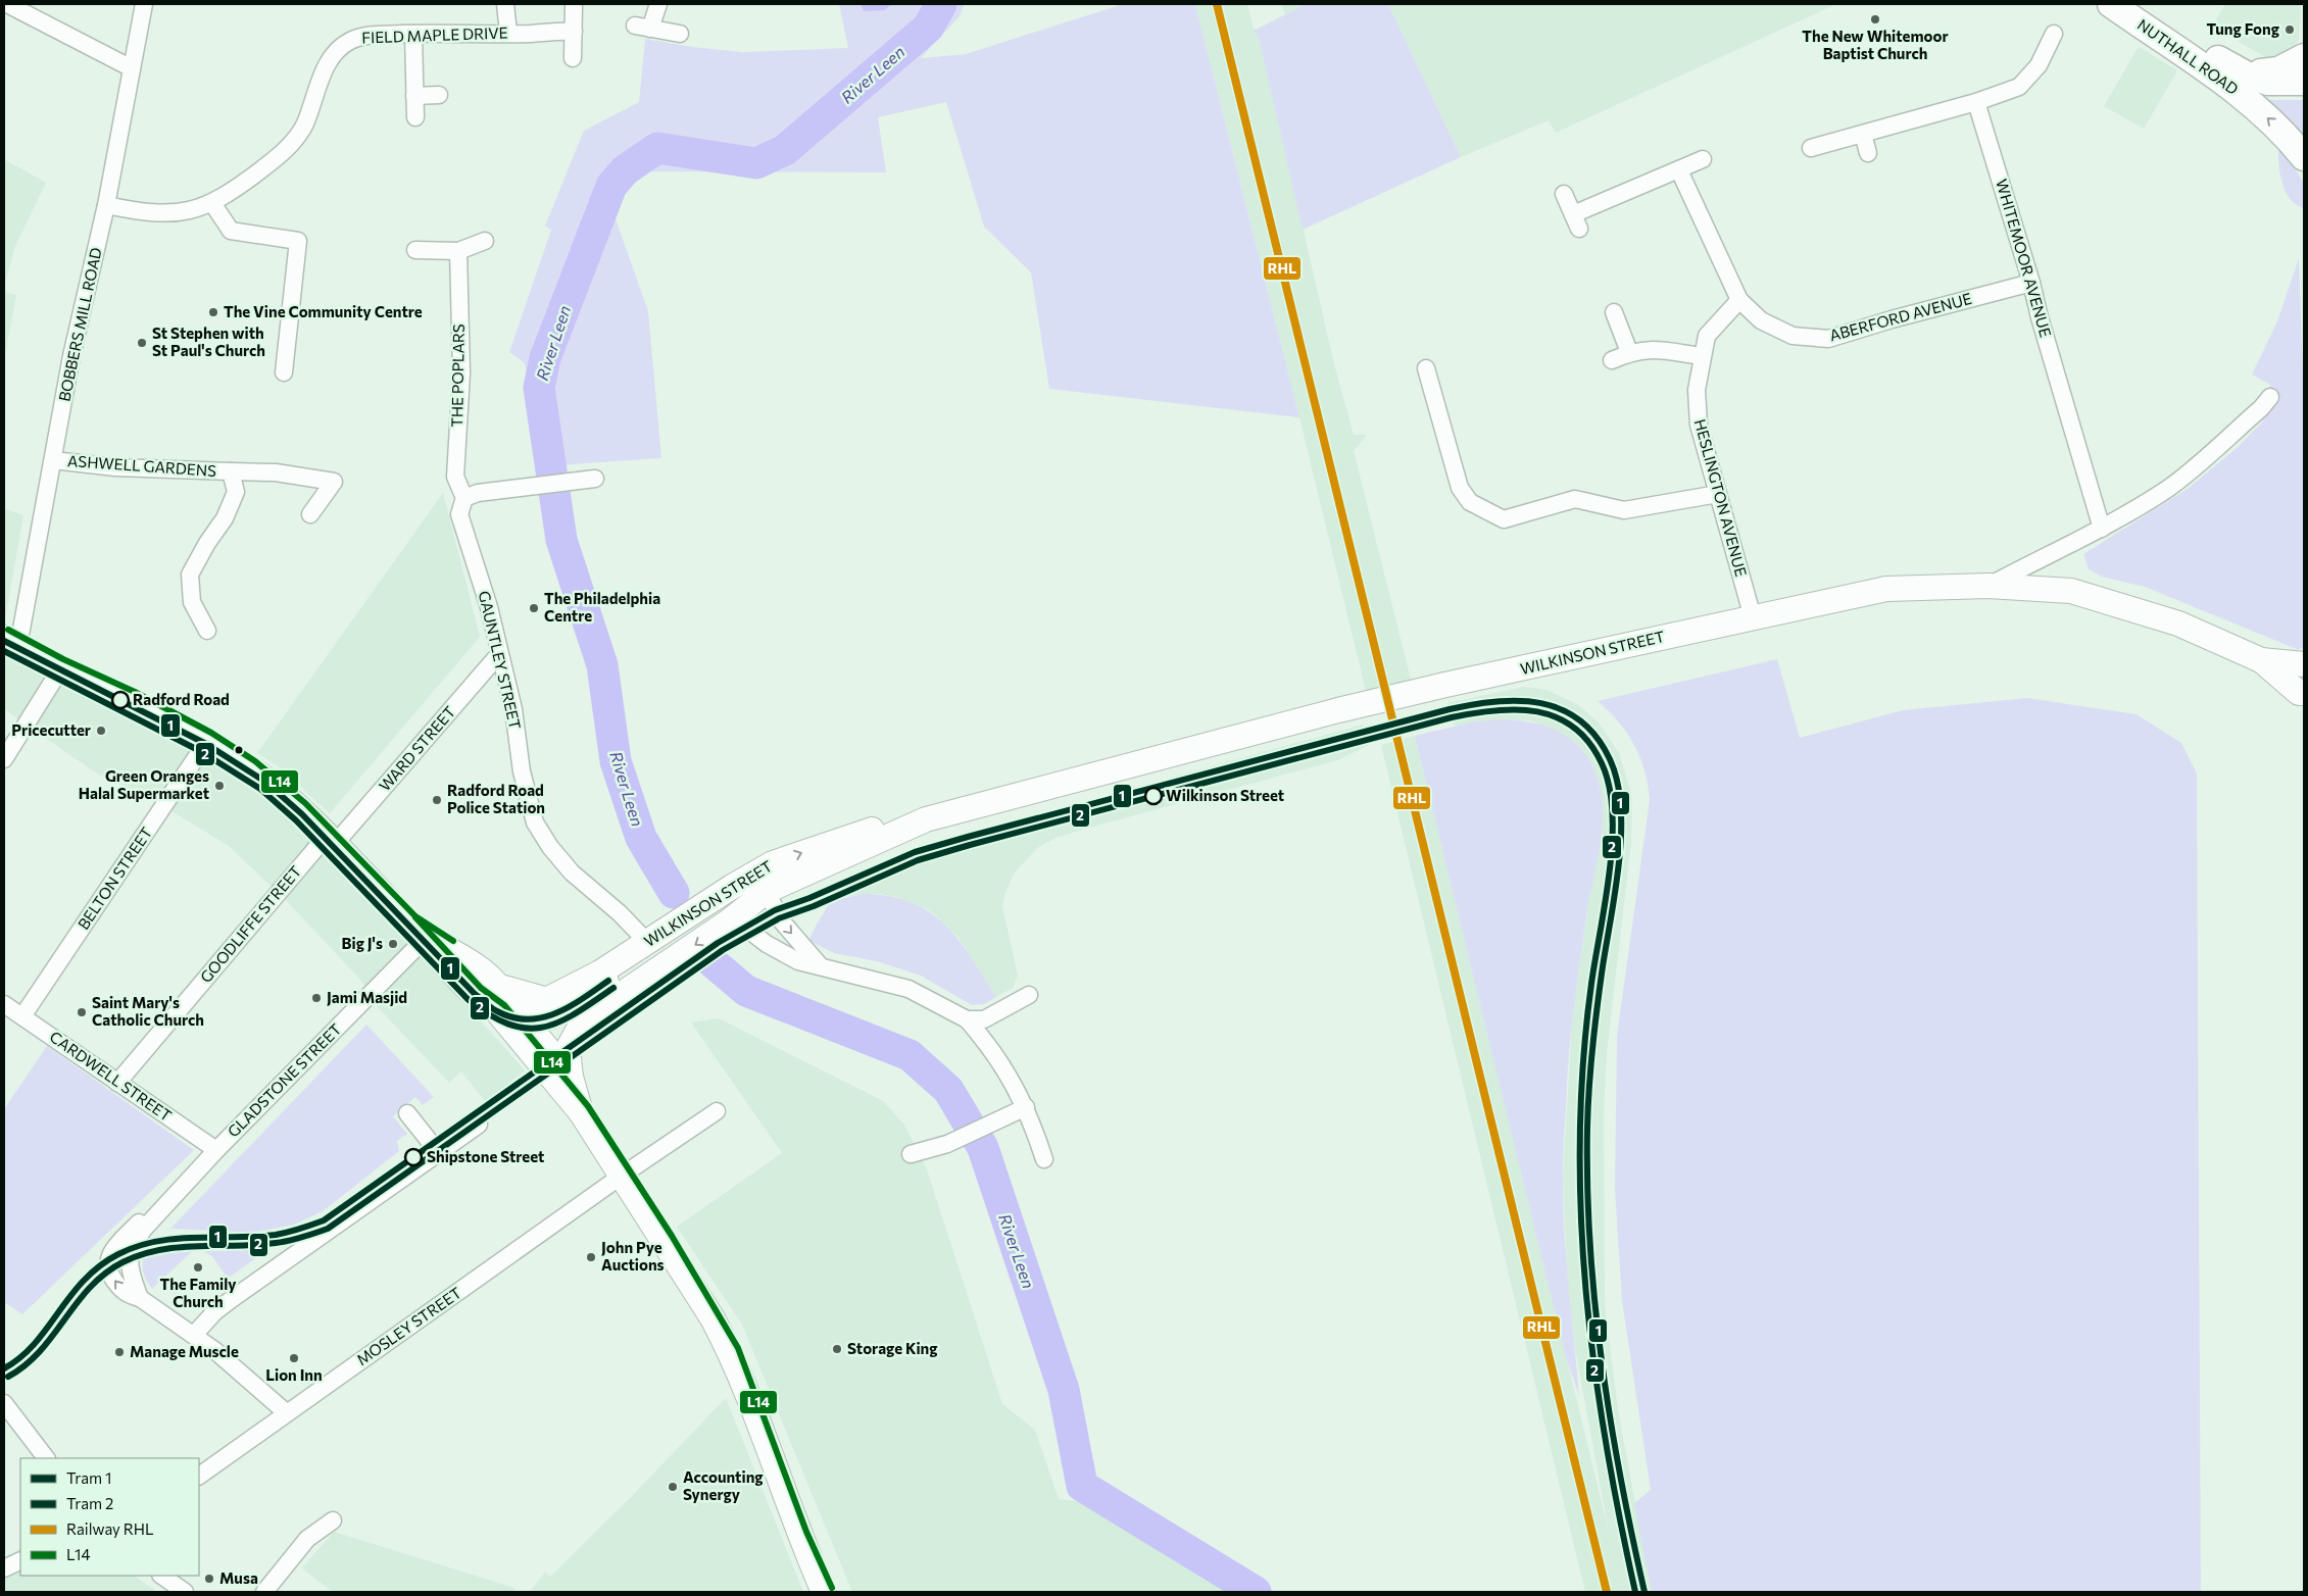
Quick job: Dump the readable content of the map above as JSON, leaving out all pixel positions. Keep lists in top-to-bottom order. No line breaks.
{"streets":{"main road":["NUTHALL ROAD"],"street":["FIELD MAPLE DRIVE","WHITEMOOR AVENUE","ABERFORD AVENUE","BOBBERS MILL ROAD","THE POPLARS","ASHWELL GARDENS","HESLINGTON AVENUE","WILKINSON STREET","GAUNTLEY STREET","WARD STREET","BELTON STREET","GOODLIFFE STREET","CARDWELL STREET","GLADSTONE STREET","MOSLEY STREET"]},"crossings":[["FIELD MAPLE DRIVE","BOBBERS MILL ROAD"],["WHITEMOOR AVENUE","ABERFORD AVENUE"],["ABERFORD AVENUE","HESLINGTON AVENUE"],["BOBBERS MILL ROAD","ASHWELL GARDENS"],["THE POPLARS","GAUNTLEY STREET"],["HESLINGTON AVENUE","WILKINSON STREET"],["WILKINSON STREET","GAUNTLEY STREET"],["GAUNTLEY STREET","WARD STREET"],["WARD STREET","GOODLIFFE STREET"],["BELTON STREET","CARDWELL STREET"],["GOODLIFFE STREET","CARDWELL STREET"],["CARDWELL STREET","GLADSTONE STREET"]],"water":["River Leen"],"places":["The New Whitemoor Baptist Church","Tung Fong","The Vine Community Centre","St Stephen with St Paul's Church","The Philadelphia Centre","Radford Road","Pricecutter","Green Oranges Halal Supermarket","Wilkinson Street","Radford Road Police Station","Big J's","Jami Masjid","Saint Mary's Catholic Church","Shipstone Street","John Pye Auctions","The Family Church","Storage King","Manage Muscle","Lion Inn","Accounting Synergy","Musa"],"lines":["rail line RHL","transit line L14","tram line 1","tram line 2"],"legend":["Tram 1","Tram 2","Railway RHL","L14"]}
